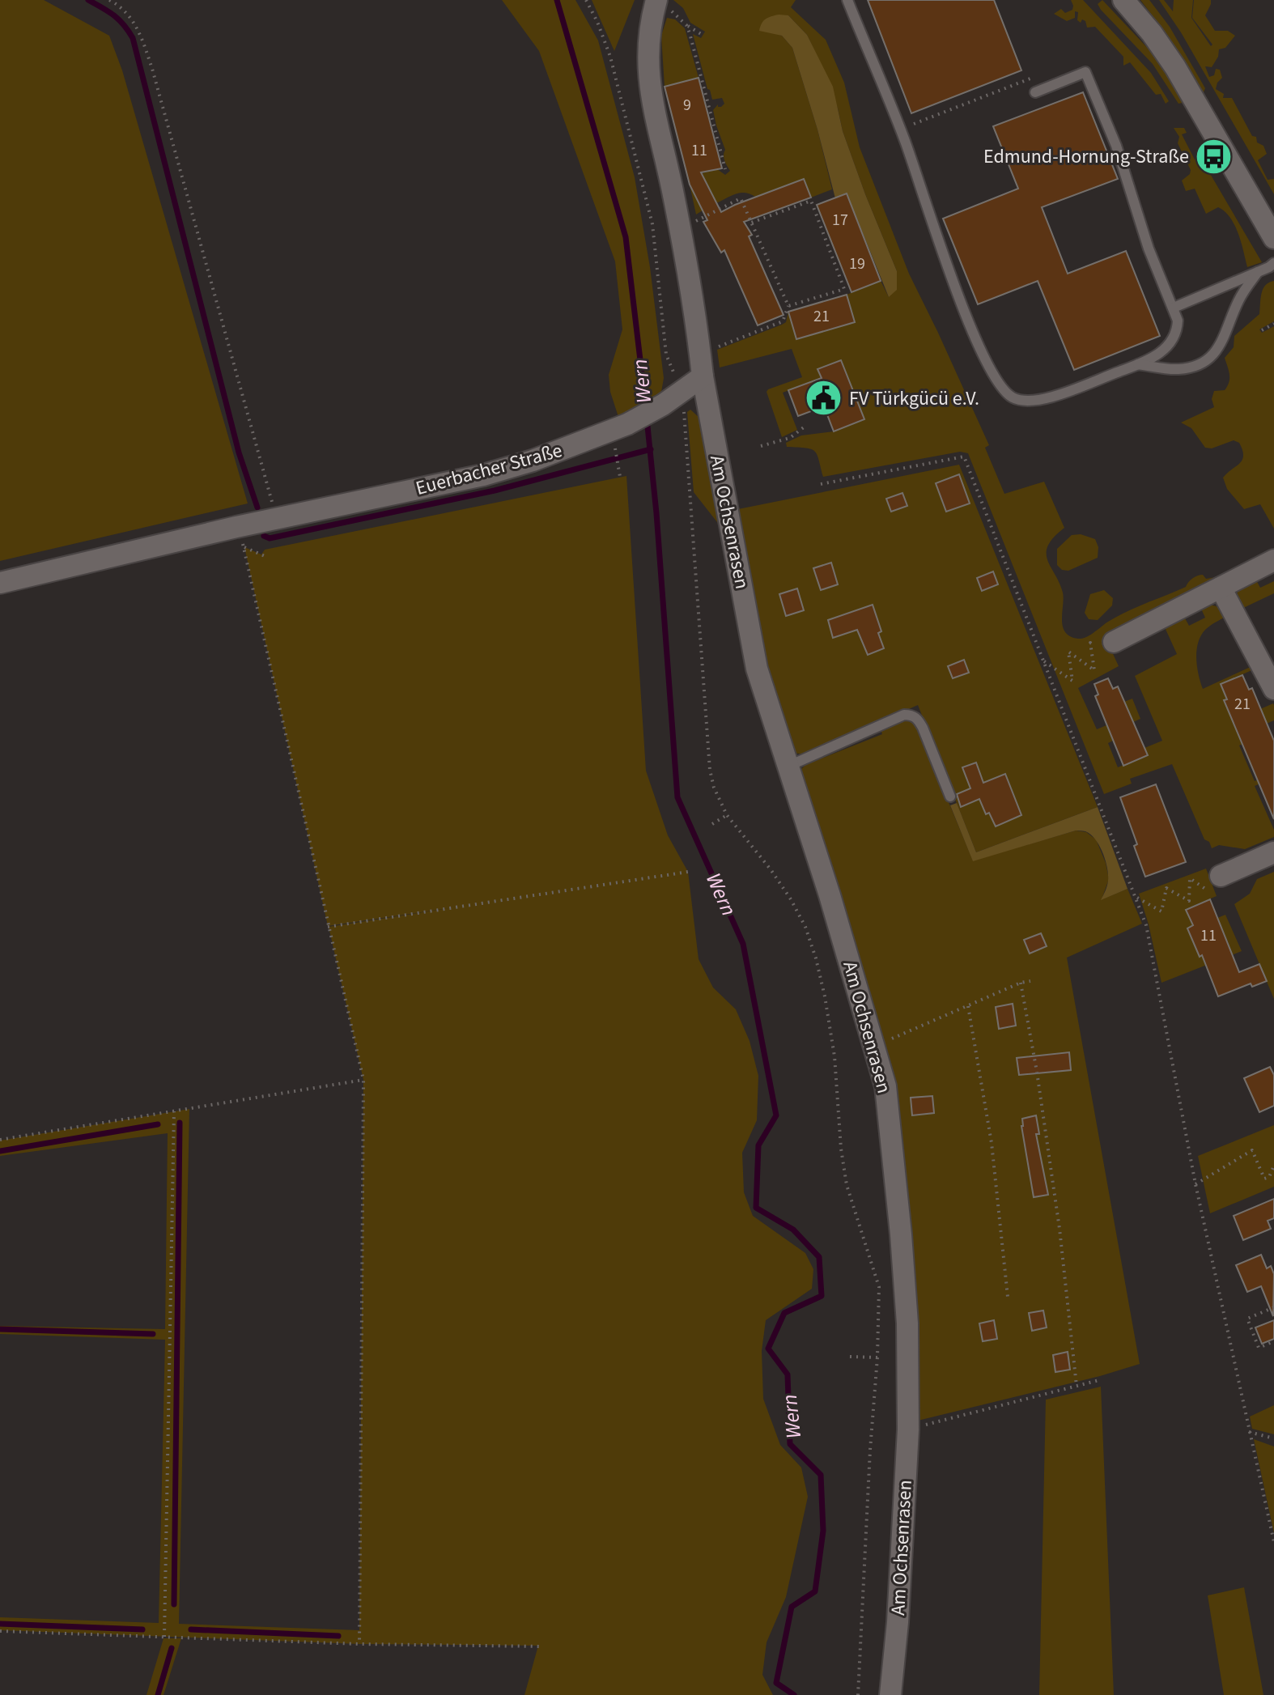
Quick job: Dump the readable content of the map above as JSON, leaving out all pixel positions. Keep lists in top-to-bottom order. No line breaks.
{"streets":{"street":["Euerbacher Straße","Am Ochsenrasen"]},"crossings":[["Euerbacher Straße","Am Ochsenrasen"]],"water":["Wern"],"places":{"bus stop":["Edmund-Hornung-Straße"],"public building":["FV Türkgücü e.V."]},"house_numbers":["9","11","17","19","21","21","11"]}
